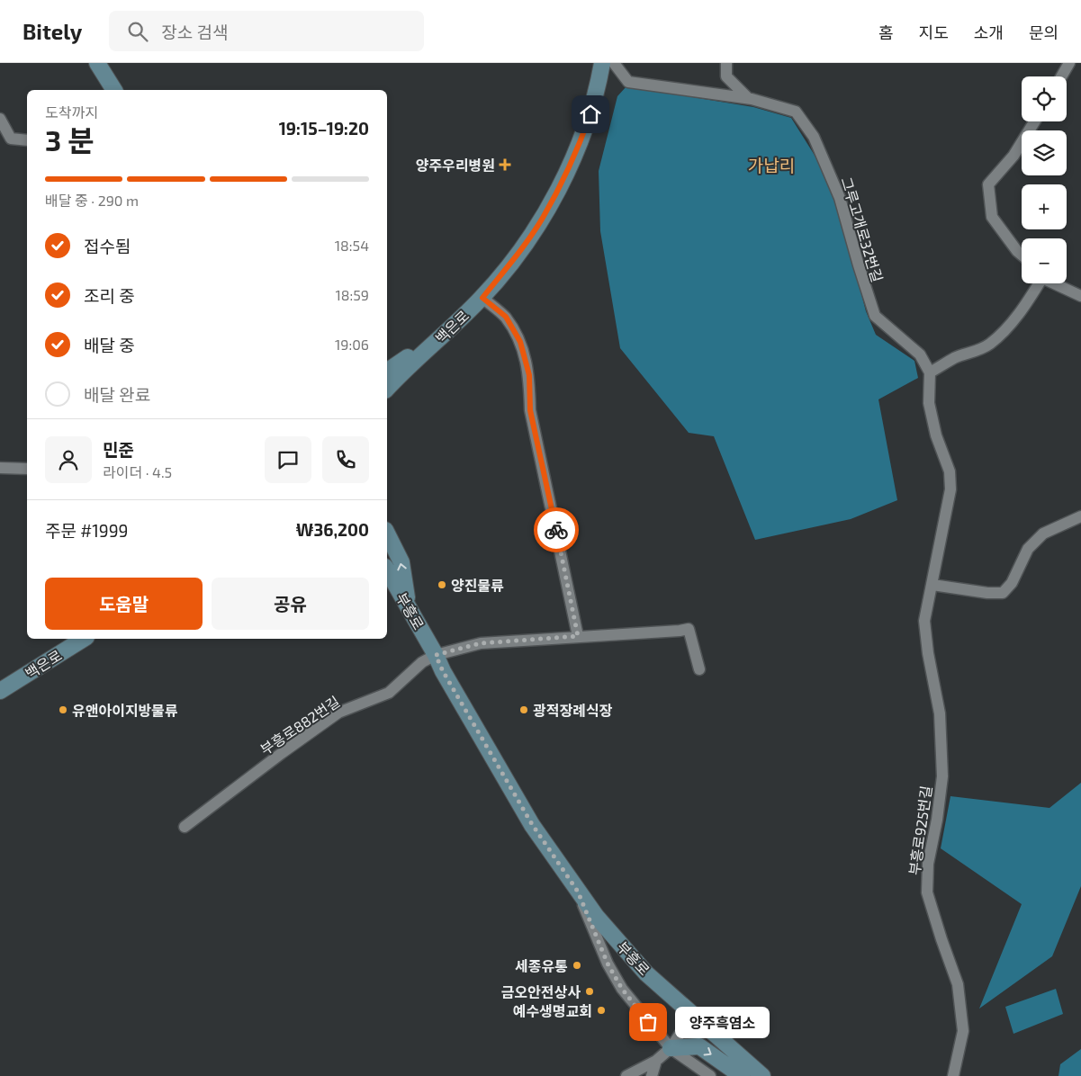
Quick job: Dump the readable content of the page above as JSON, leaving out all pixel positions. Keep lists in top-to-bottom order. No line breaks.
{"streets":{"main road":["백은로","부흥로"],"street":["그루고개로32번길","부흥로882번길","부흥로925번길"]},"crossings":[["그루고개로32번길","부흥로925번길"],["부흥로","부흥로882번길"]],"districts":["가납리"],"places":{"health":["양주우리병원"],"other":["양진물류","유앤아이지방물류","광적장례식장","세종유통","금오안전상사","예수생명교회","양주흑염소"]},"page":{"header":"Bitely","search":"장소 검색","nav":["홈","지도","소개","문의"],"map_buttons":["+","−"],"heading":["3 분","도착까지","19:15–19:20"],"panel":["민준","라이더 · 4.5","주문 #1999","₩36,200"],"bar":"배달 중 · 290 m","list":[["접수됨","18:54"],["조리 중","18:59"],["배달 중","19:06"],"배달 완료"],"buttons":["도움말","공유"],"bubble":"양주흑염소"}}
